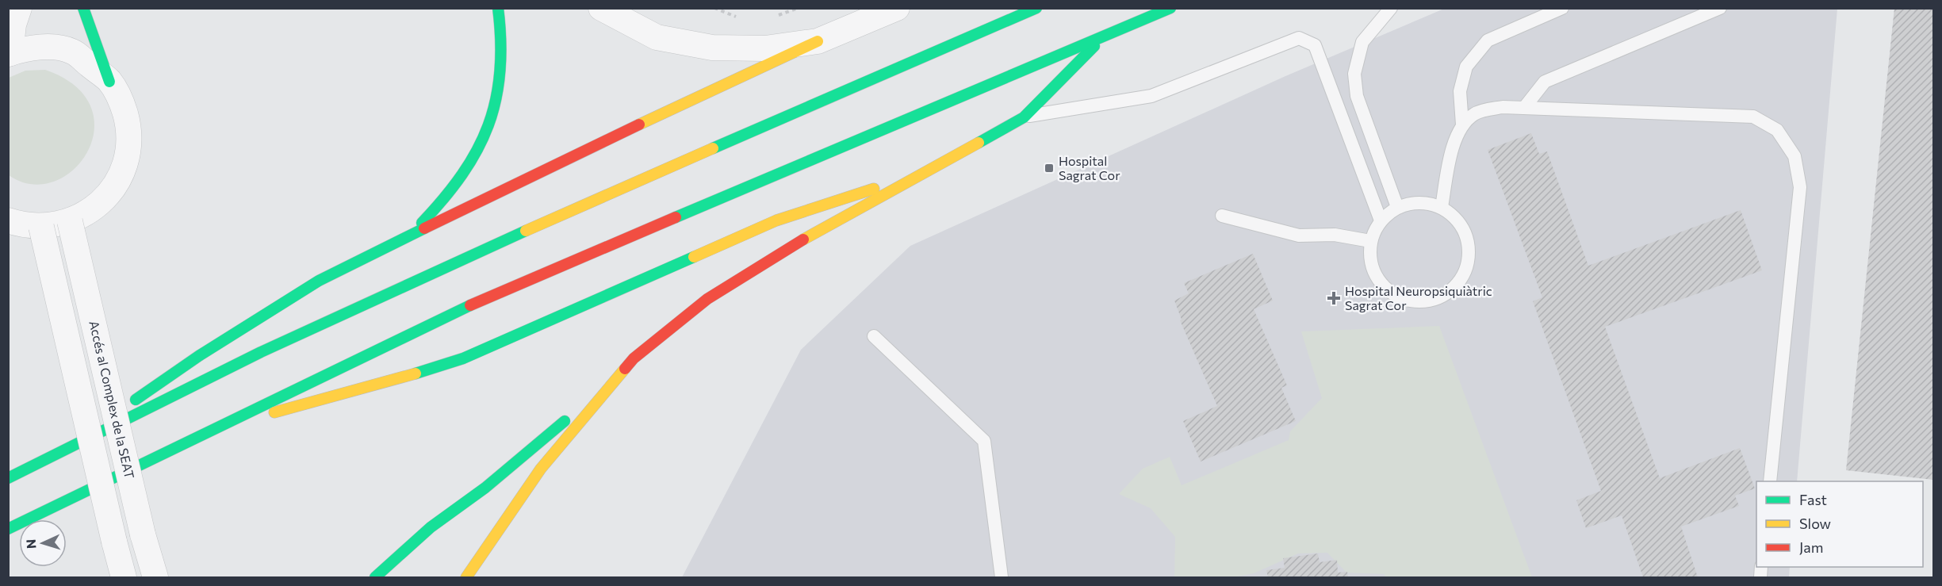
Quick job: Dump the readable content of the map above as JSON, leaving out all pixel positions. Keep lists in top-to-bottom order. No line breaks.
{"streets":{"street":["Accés al Complex de la SEAT"]},"places":{"transit":["Hospital Sagrat Cor"],"health":["Hospital Neuropsiquiàtric Sagrat Cor"]},"legend":["Fast","Slow","Jam"],"north":"left"}
